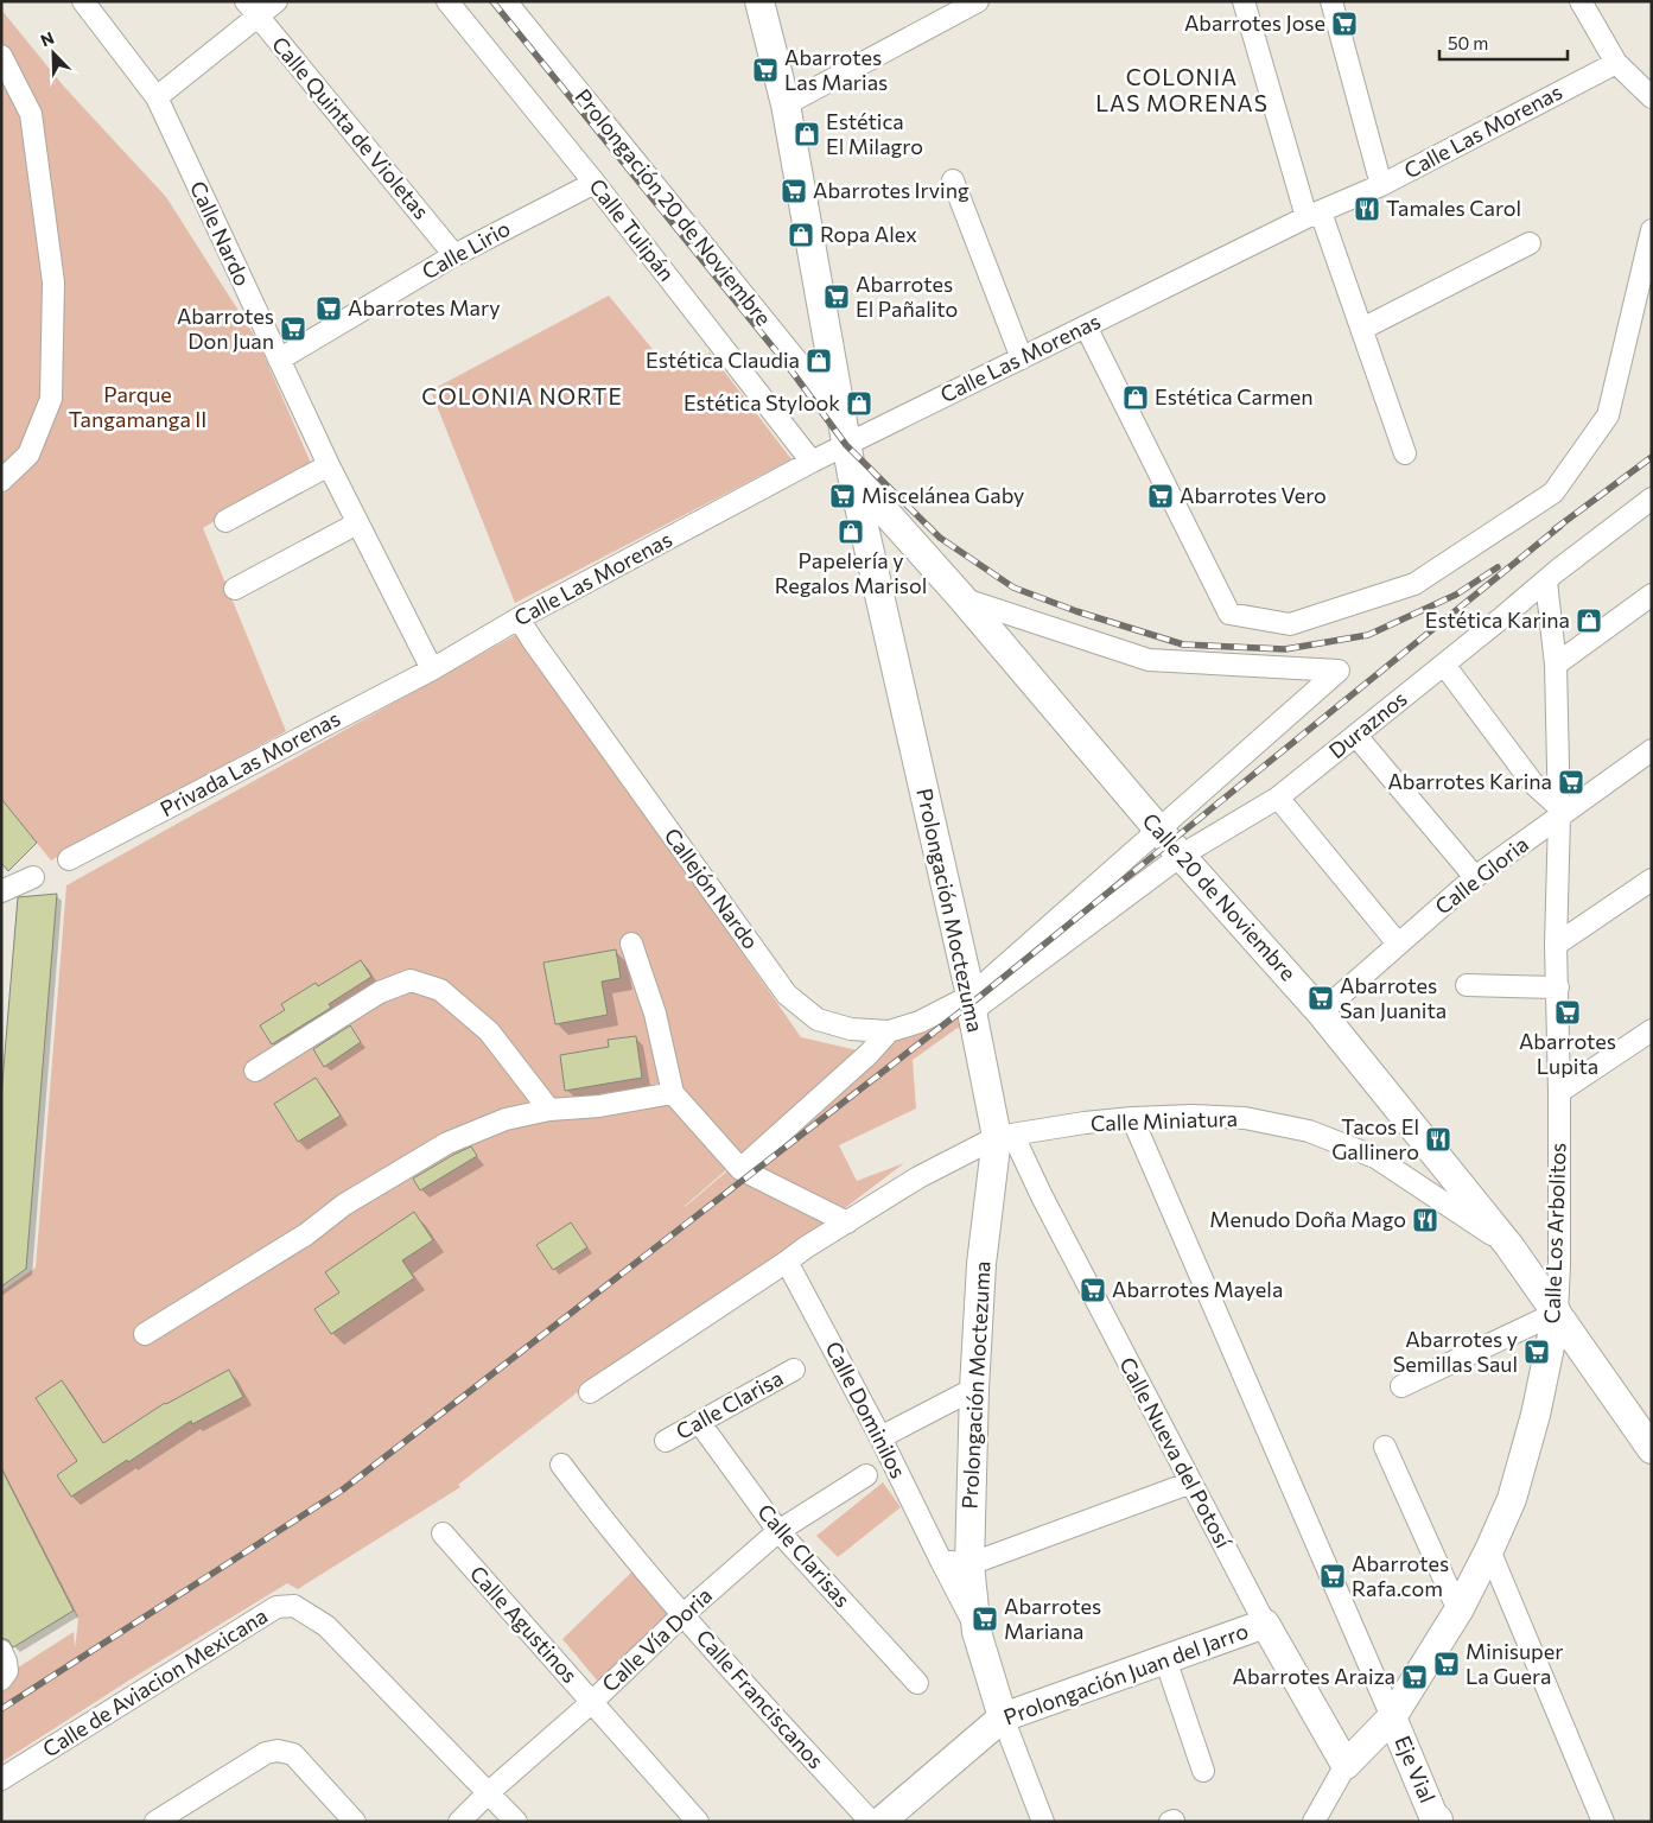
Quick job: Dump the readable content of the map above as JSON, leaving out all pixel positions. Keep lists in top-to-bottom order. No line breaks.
{"streets":{"main road":["Calle 20 de Noviembre","Prolongación Moctezuma","Calle Los Arbolitos","Calle Nueva del Potosí","Prolongación Juan del Jarro","Eje Vial"],"street":["Calle Quinta de Violetas","Calle Las Morenas","Prolongación 20 de Noviembre","Calle Tulipán","Calle Nardo","Calle Lirio","Duraznos","Privada Las Morenas","Calle Gloria","Callejón Nardo","Calle Miniatura","Calle Clarisa","Calle Dominilos","Calle Clarisas","Calle Agustinos","Calle Vía Doria","Calle de Aviacion Mexicana","Calle Franciscanos"]},"crossings":[["Calle Quinta de Violetas","Calle Lirio"],["Calle Las Morenas","Calle Tulipán"],["Calle Las Morenas","Calle Nardo"],["Calle Las Morenas","Privada Las Morenas"],["Calle Las Morenas","Callejón Nardo"],["Calle Las Morenas","Prolongación Moctezuma"],["Prolongación 20 de Noviembre","Prolongación Moctezuma"],["Calle Tulipán","Calle Lirio"],["Calle Nardo","Calle Lirio"],["Calle Nardo","Privada Las Morenas"],["Duraznos","Callejón Nardo"],["Duraznos","Calle 20 de Noviembre"],["Duraznos","Prolongación Moctezuma"],["Duraznos","Calle Los Arbolitos"],["Calle Gloria","Calle 20 de Noviembre"],["Calle Gloria","Calle Los Arbolitos"],["Callejón Nardo","Prolongación Moctezuma"],["Calle 20 de Noviembre","Prolongación Moctezuma"],["Calle 20 de Noviembre","Calle Miniatura"],["Calle 20 de Noviembre","Calle Los Arbolitos"],["Prolongación Moctezuma","Calle Miniatura"],["Prolongación Moctezuma","Calle Dominilos"],["Prolongación Moctezuma","Calle Nueva del Potosí"],["Prolongación Moctezuma","Prolongación Juan del Jarro"],["Calle Miniatura","Calle Dominilos"],["Calle Miniatura","Calle Nueva del Potosí"],["Calle Los Arbolitos","Calle Nueva del Potosí"],["Calle Los Arbolitos","Eje Vial"],["Calle Clarisa","Calle Clarisas"],["Calle Nueva del Potosí","Prolongación Juan del Jarro"],["Calle Clarisas","Calle Vía Doria"],["Calle Agustinos","Calle Vía Doria"],["Calle Vía Doria","Calle de Aviacion Mexicana"],["Calle Vía Doria","Calle Franciscanos"]],"districts":["COLONIA LAS MORENAS","COLONIA NORTE"],"parks":["Parque Tangamanga II"],"places":{"supermarket":["Abarrotes Jose","Abarrotes Las Marias","Abarrotes Irving","Abarrotes El Pañalito","Abarrotes Mary","Abarrotes Don Juan","Miscelánea Gaby","Abarrotes Vero","Abarrotes Karina","Abarrotes San Juanita","Abarrotes Lupita","Abarrotes Mayela","Abarrotes y Semillas Saul","Abarrotes Rafa.com","Abarrotes Mariana","Minisuper La Guera","Abarrotes Araiza"],"shop":["Estética El Milagro","Ropa Alex","Estética Claudia","Estética Carmen","Estética Stylook","Papelería y Regalos Marisol","Estética Karina"],"restaurant":["Tamales Carol","Tacos El Gallinero","Menudo Doña Mago"]},"scale_bar":"50 m","north":"top left"}
